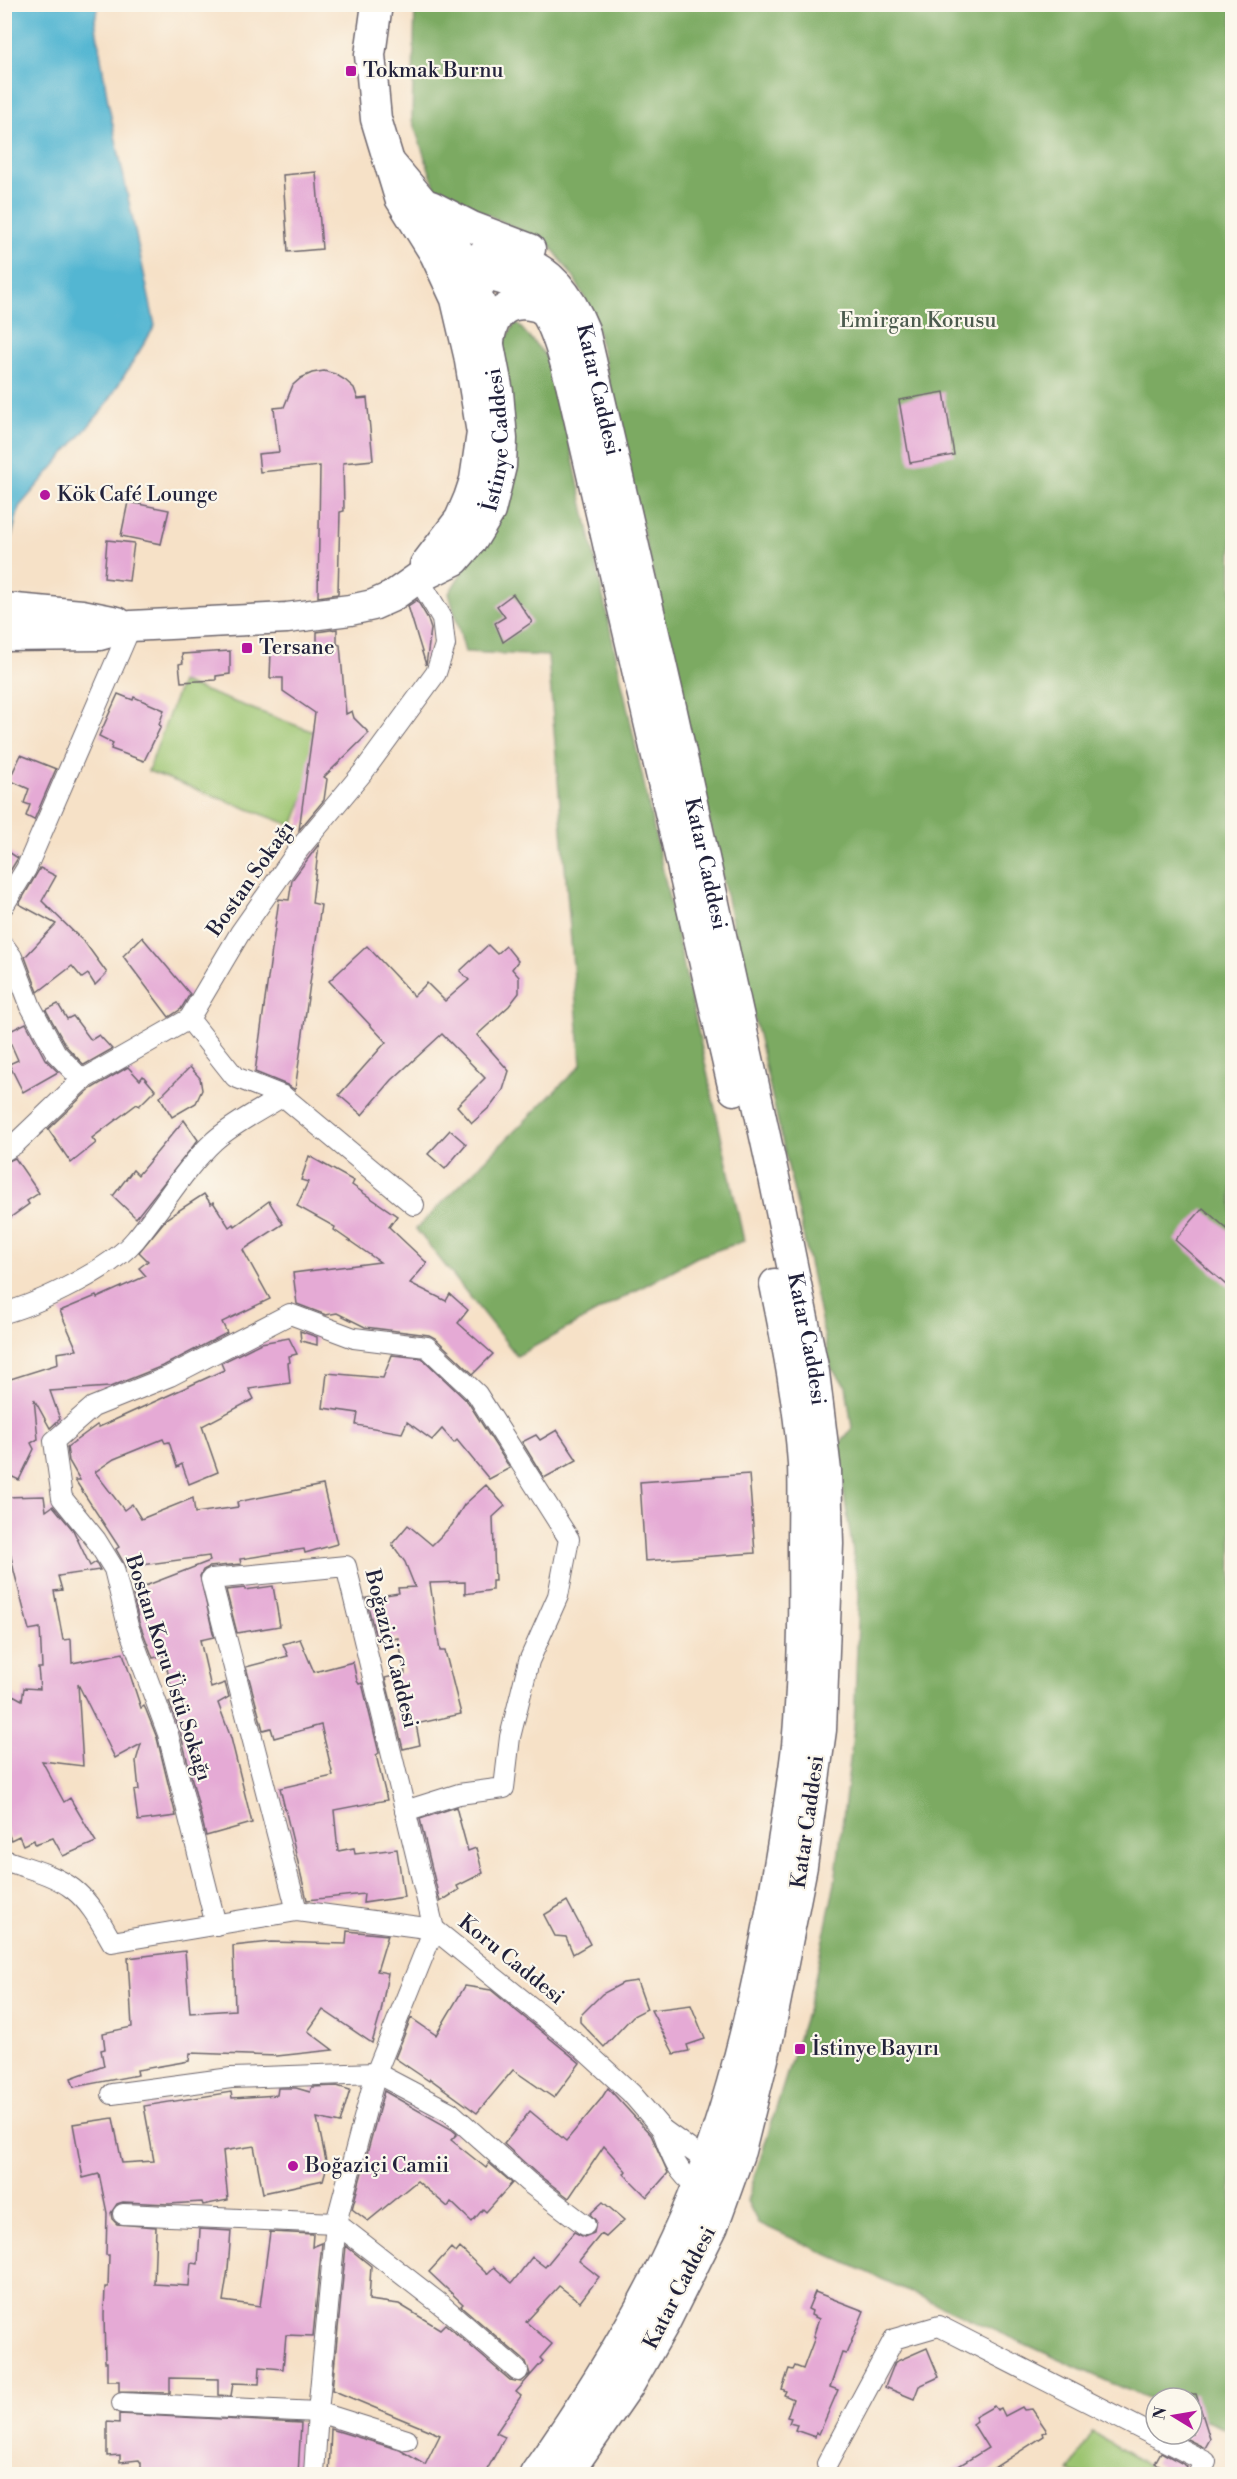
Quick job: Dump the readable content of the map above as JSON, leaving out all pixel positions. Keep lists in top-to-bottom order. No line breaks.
{"streets":{"main road":["Katar Caddesi","İstinye Caddesi"],"street":["Bostan Sokağı","Boğaziçi Caddesi","Bostan Koru Üstü Sokağı","Koru Caddesi"]},"crossings":[["Katar Caddesi","İstinye Caddesi"],["İstinye Caddesi","Bostan Sokağı"],["Boğaziçi Caddesi","Bostan Koru Üstü Sokağı"],["Boğaziçi Caddesi","Koru Caddesi"],["Bostan Koru Üstü Sokağı","Koru Caddesi"]],"parks":["Emirgan Korusu"],"places":{"transit":["Tokmak Burnu","Tersane","İstinye Bayırı"],"other":["Kök Café Lounge","Boğaziçi Camii"]},"north":"left"}
